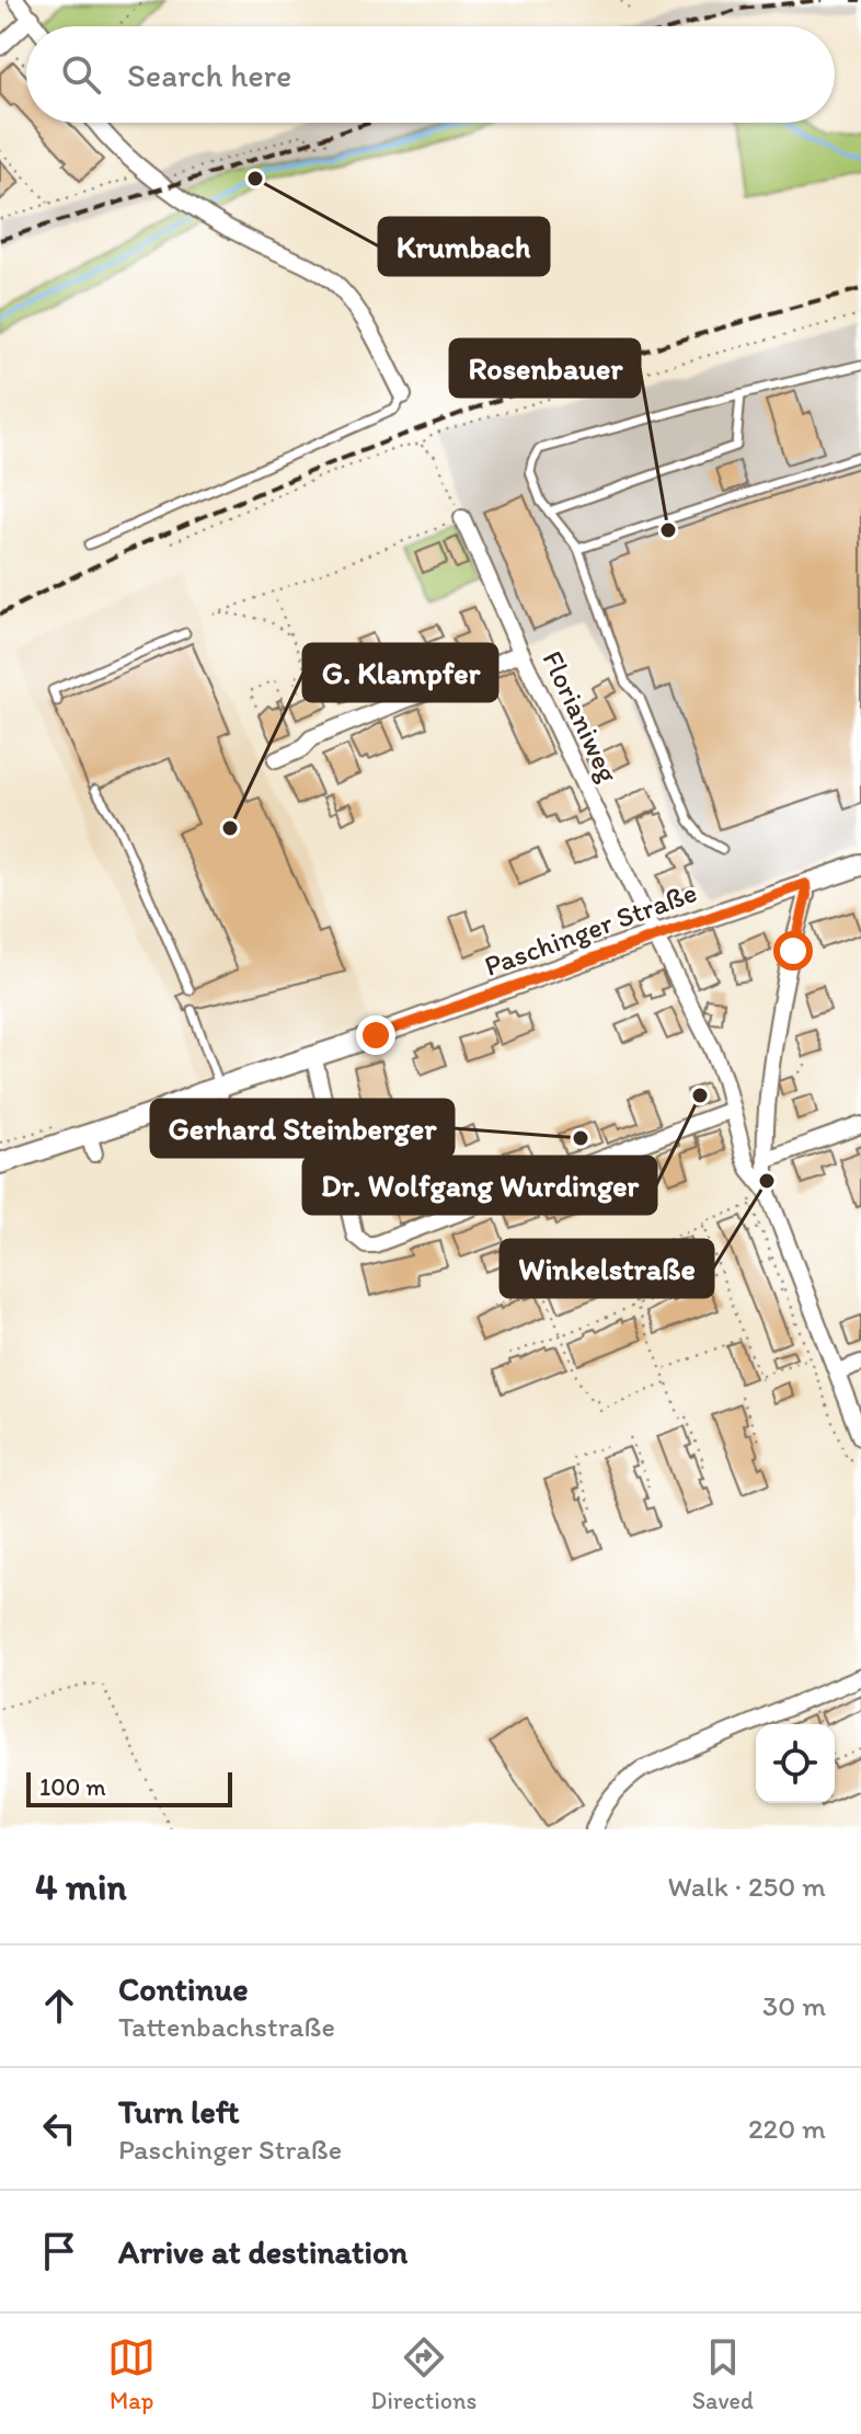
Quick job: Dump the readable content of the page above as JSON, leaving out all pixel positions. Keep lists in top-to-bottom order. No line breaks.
{"streets":{"street":["Florianiweg","Paschinger Straße"]},"crossings":[["Florianiweg","Paschinger Straße"]],"places":["Krumbach","Rosenbauer","G. Klampfer","Dr. Wolfgang Wurdinger","Gerhard Steinberger","Winkelstraße"],"scale_bar":"100 m","page":{"search":"Search here","scale":"100 m","heading":["4 min","Walk · 250 m"],"list":[["Continue","Tattenbachstraße","30 m"],["Turn left","Paschinger Straße","220 m"],"Arrive at destination"],"nav":["Map","Directions","Saved"]}}
